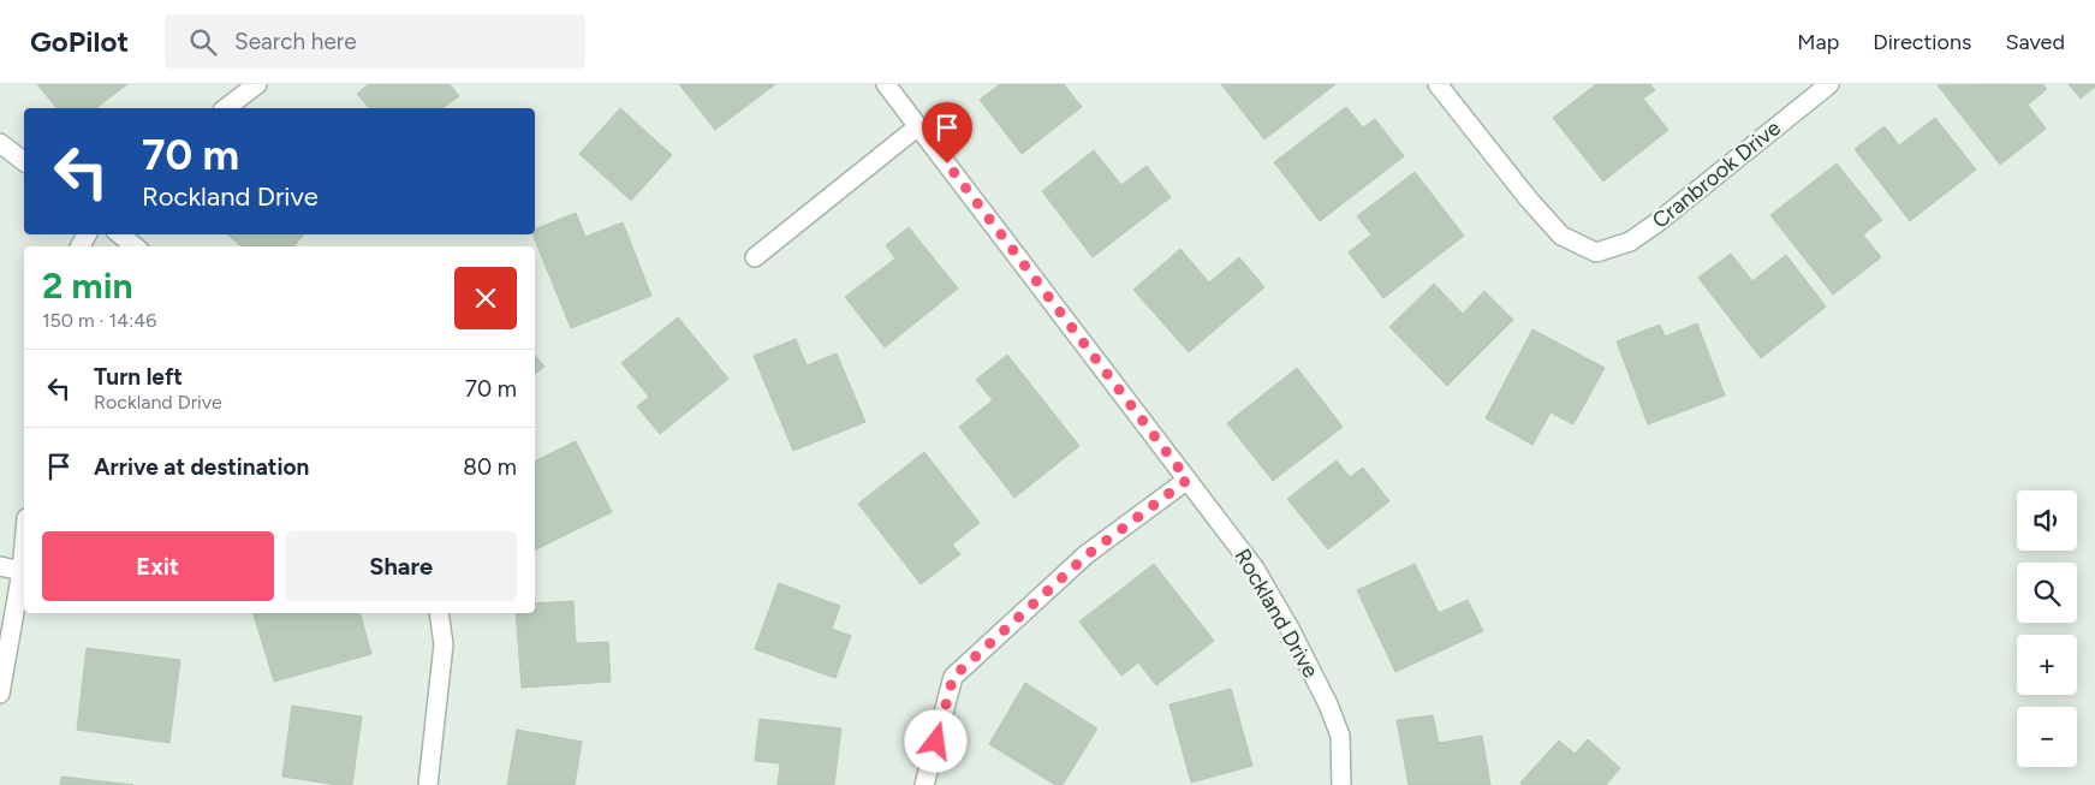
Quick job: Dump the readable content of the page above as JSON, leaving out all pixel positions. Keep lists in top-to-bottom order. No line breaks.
{"streets":{"street":["Cranbrook Drive","Rockland Drive"]},"page":{"header":"GoPilot","search":"Search here","nav":["Map","Directions","Saved"],"turn":["70 m","Rockland Drive"],"heading":["2 min","150 m · 14:46"],"list":[{"name":"Turn left","note":"Rockland Drive","value":"70 m"},{"name":"Arrive at destination","value":"80 m"}],"map_buttons":["+","−"],"buttons":["Exit","Share"]}}
